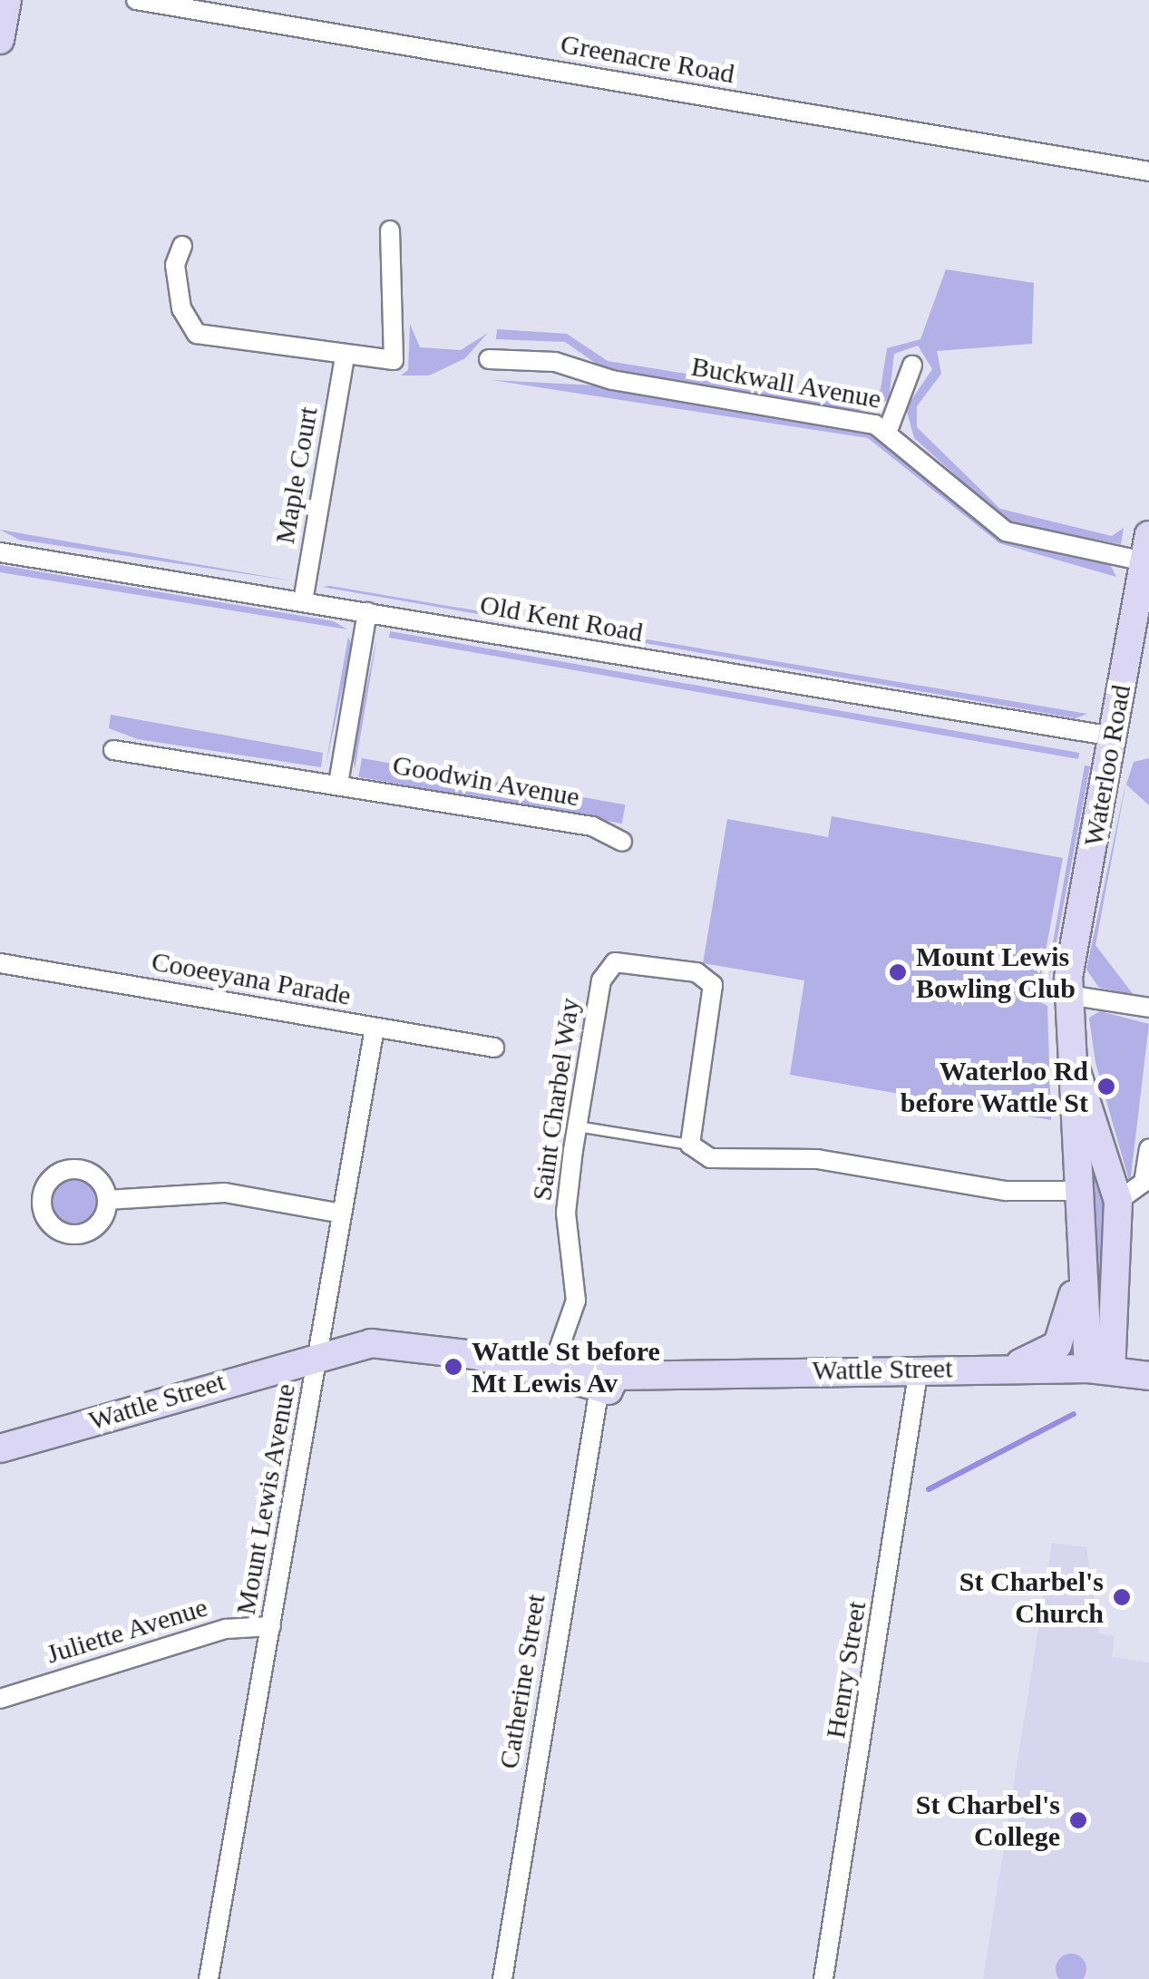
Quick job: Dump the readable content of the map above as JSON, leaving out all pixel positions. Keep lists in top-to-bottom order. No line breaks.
{"streets":{"main road":["Waterloo Road","Wattle Street"],"street":["Greenacre Road","Buckwall Avenue","Maple Court","Old Kent Road","Goodwin Avenue","Cooeeyana Parade","Saint Charbel Way","Mount Lewis Avenue","Juliette Avenue","Henry Street","Catherine Street"]},"crossings":[["Buckwall Avenue","Waterloo Road"],["Maple Court","Old Kent Road"],["Old Kent Road","Waterloo Road"],["Waterloo Road","Wattle Street"],["Cooeeyana Parade","Mount Lewis Avenue"],["Saint Charbel Way","Wattle Street"],["Wattle Street","Mount Lewis Avenue"],["Wattle Street","Henry Street"],["Wattle Street","Catherine Street"],["Mount Lewis Avenue","Juliette Avenue"]],"places":["Mount Lewis Bowling Club","Waterloo Rd before Wattle St","Wattle St before Mt Lewis Av","St Charbel's Church","St Charbel's College"]}
